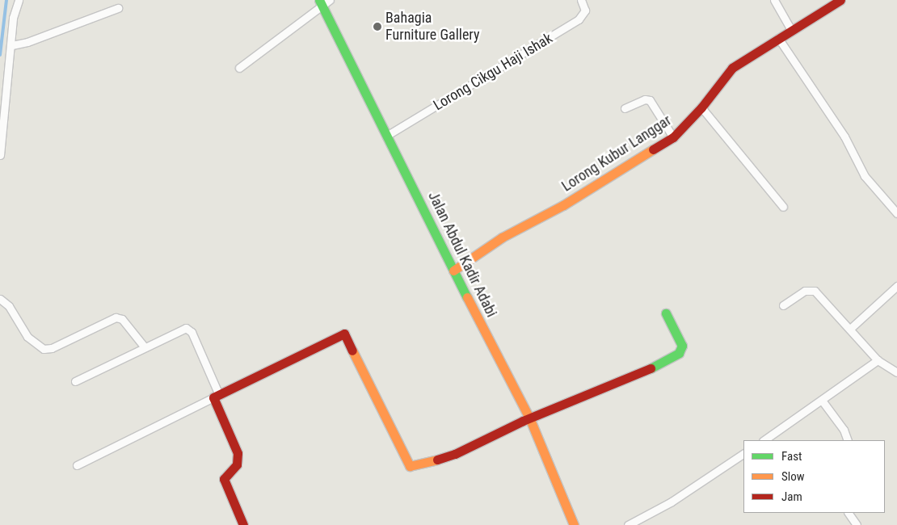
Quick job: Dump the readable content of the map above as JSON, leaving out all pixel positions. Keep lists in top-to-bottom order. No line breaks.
{"streets":{"street":["Lorong Cikgu Haji Ishak","Lorong Kubur Langgar","Jalan Abdul Kadir Adabi"]},"crossings":[["Lorong Cikgu Haji Ishak","Jalan Abdul Kadir Adabi"],["Lorong Kubur Langgar","Jalan Abdul Kadir Adabi"]],"places":["Bahagia Furniture Gallery"],"legend":["Fast","Slow","Jam"]}
